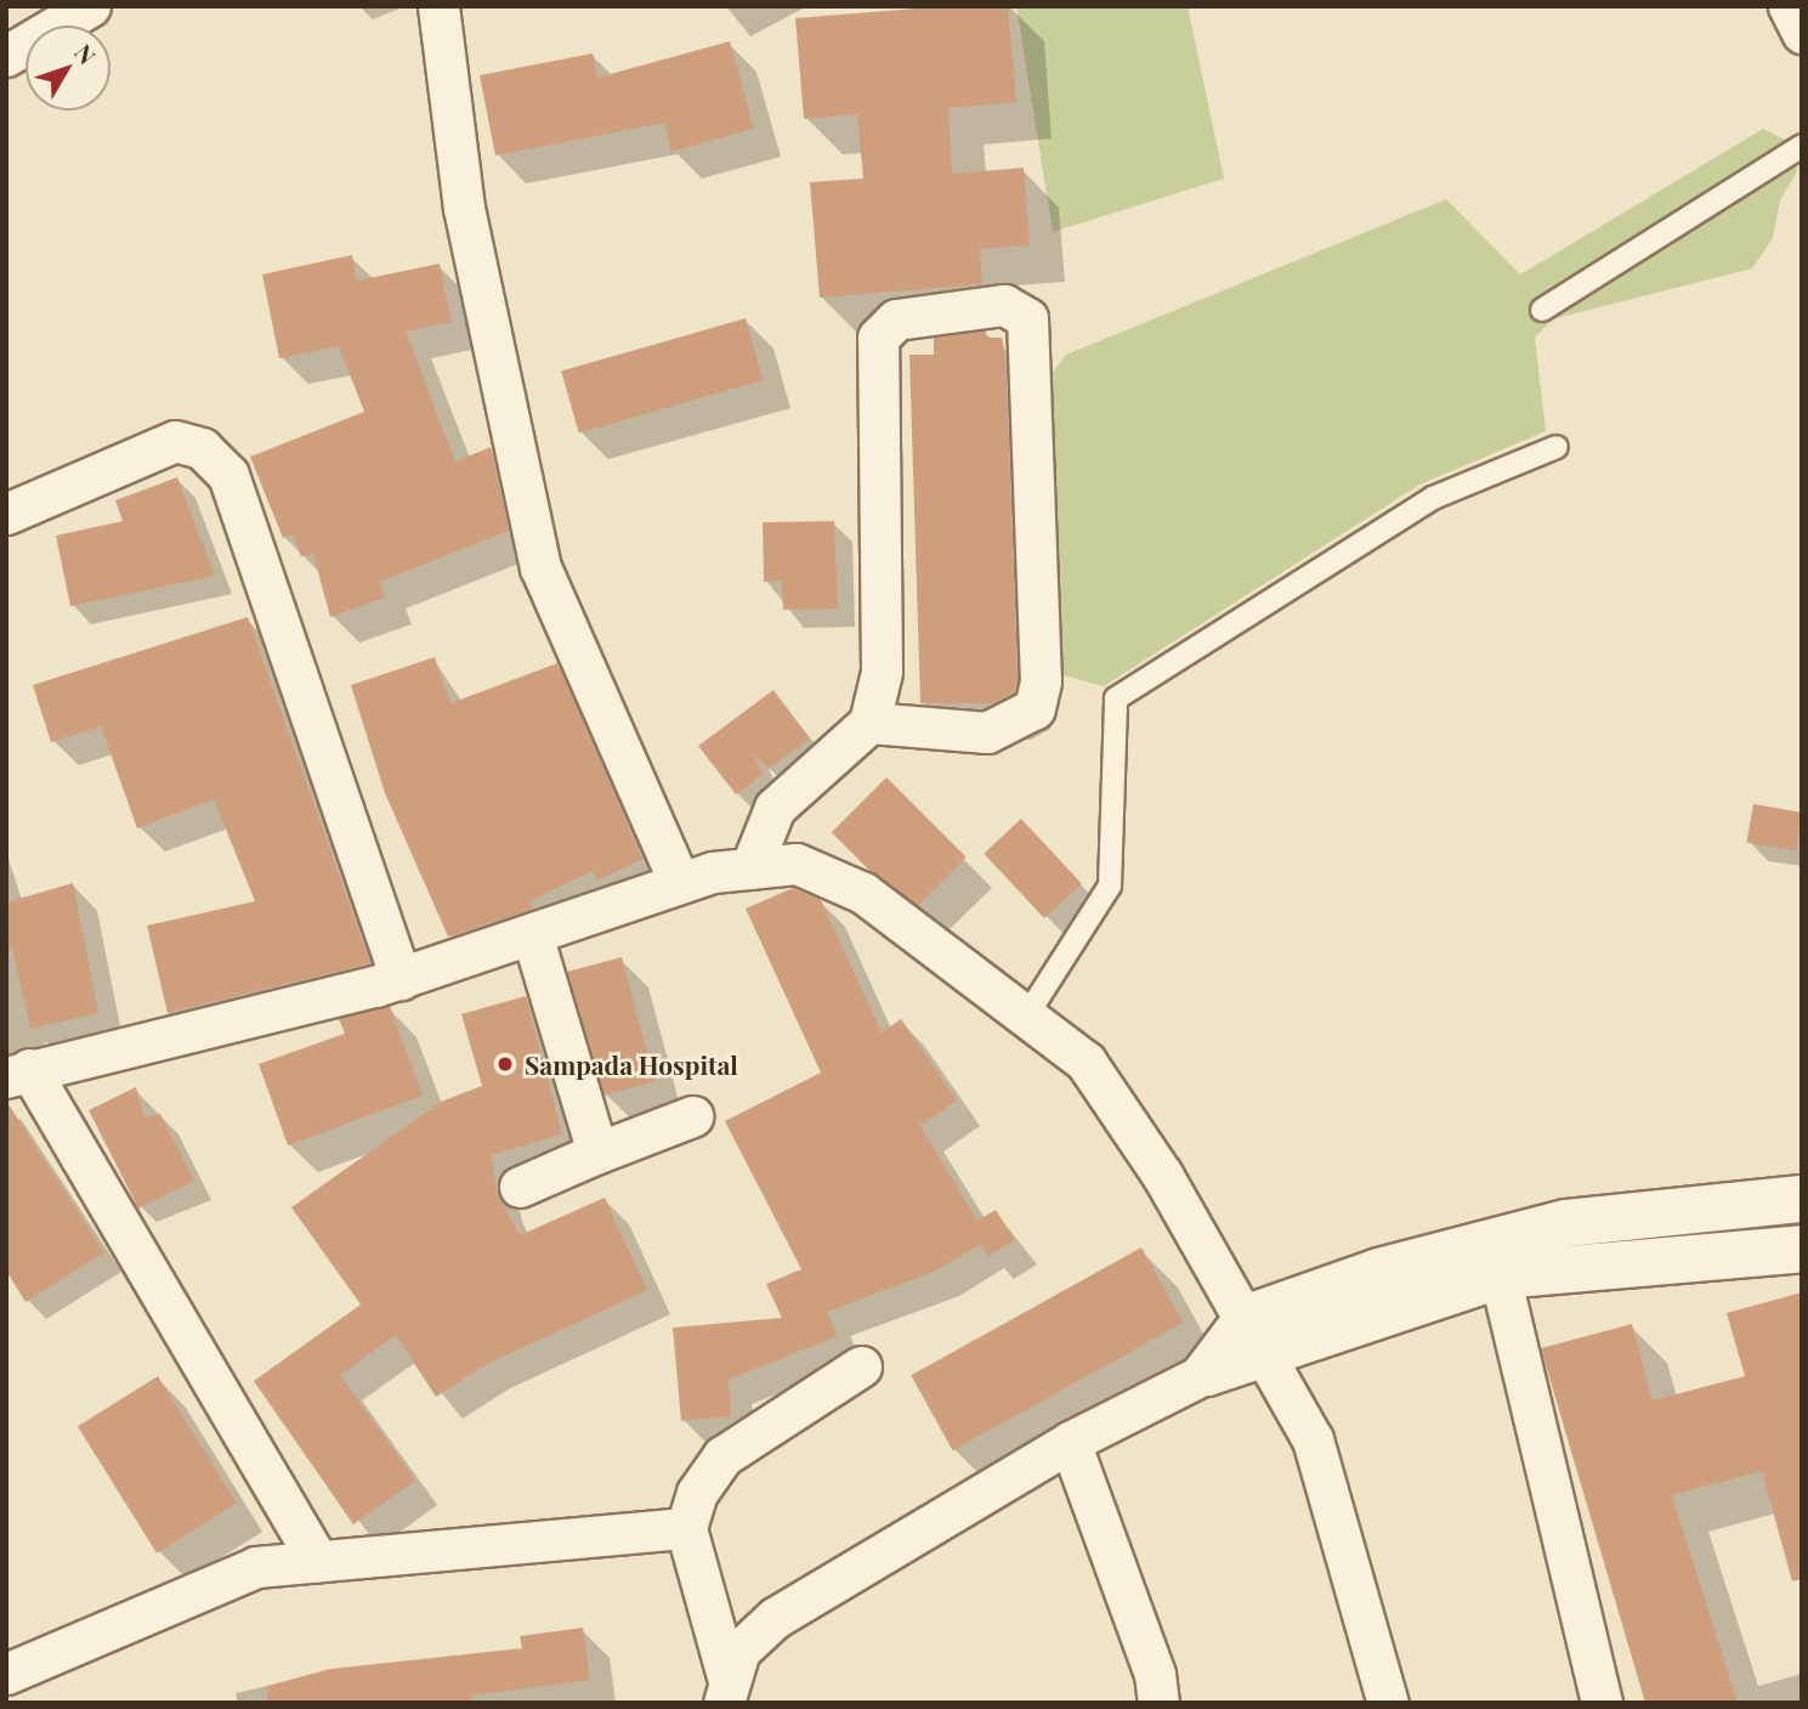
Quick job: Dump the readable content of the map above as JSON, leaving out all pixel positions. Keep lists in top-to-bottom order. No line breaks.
{"places":["Sampada Hospital"],"north":"top right"}
